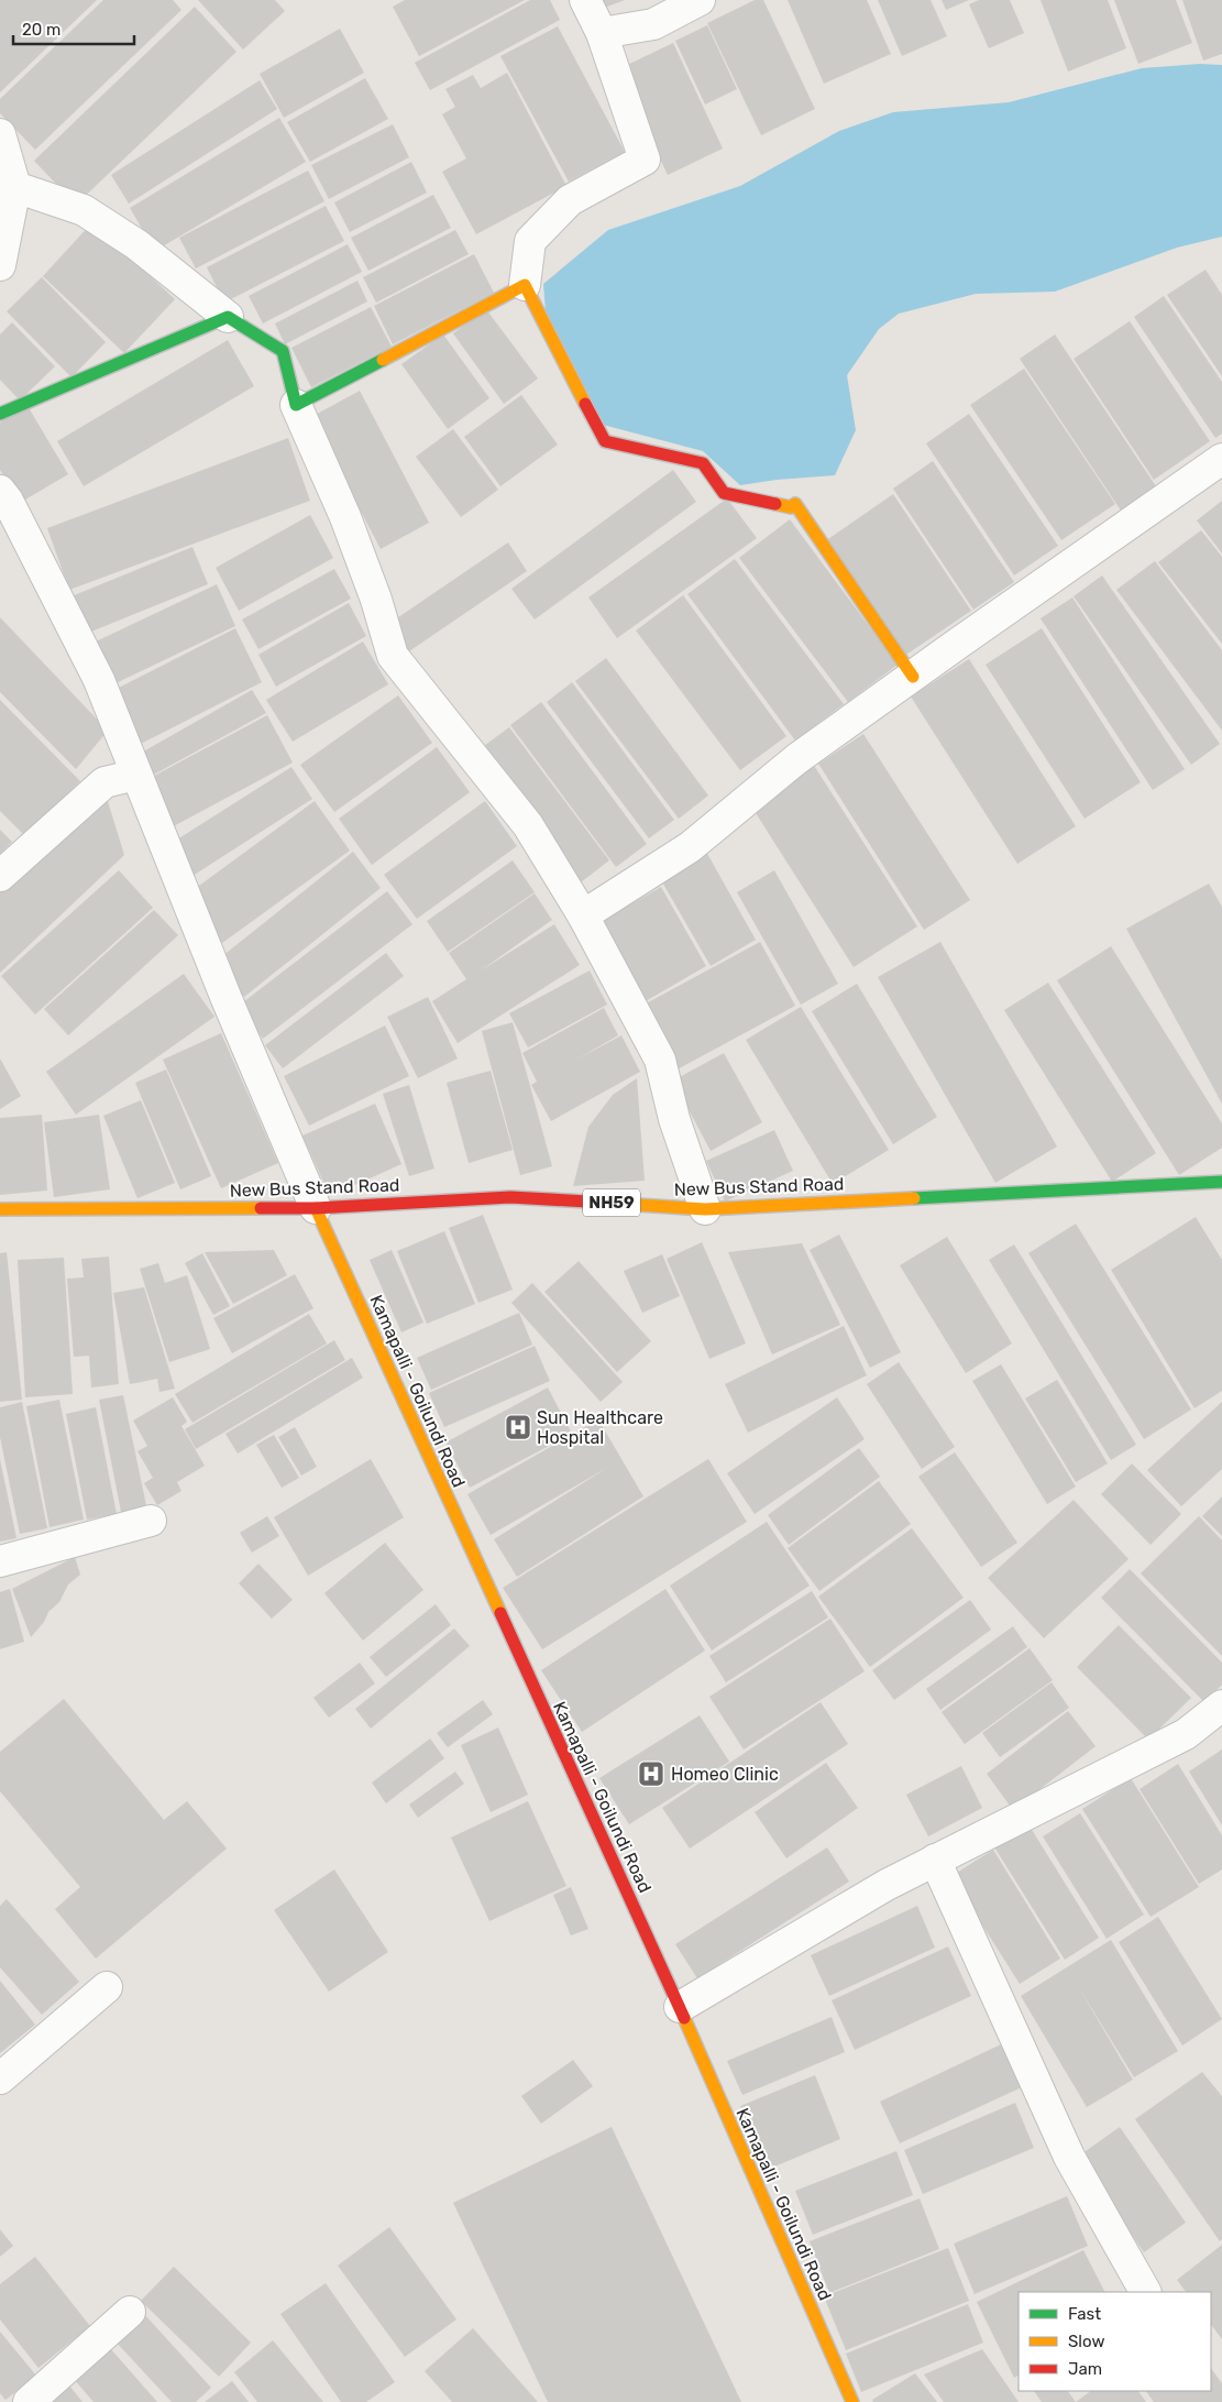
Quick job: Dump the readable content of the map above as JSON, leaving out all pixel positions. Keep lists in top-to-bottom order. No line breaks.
{"streets":{"main road":["New Bus Stand Road","NH59","Kamapalli - Goilundi Road"]},"crossings":[["New Bus Stand Road","Kamapalli - Goilundi Road"]],"places":{"hospital":["Sun Healthcare Hospital","Homeo Clinic"]},"legend":["Fast","Slow","Jam"],"scale_bar":"20 m"}
